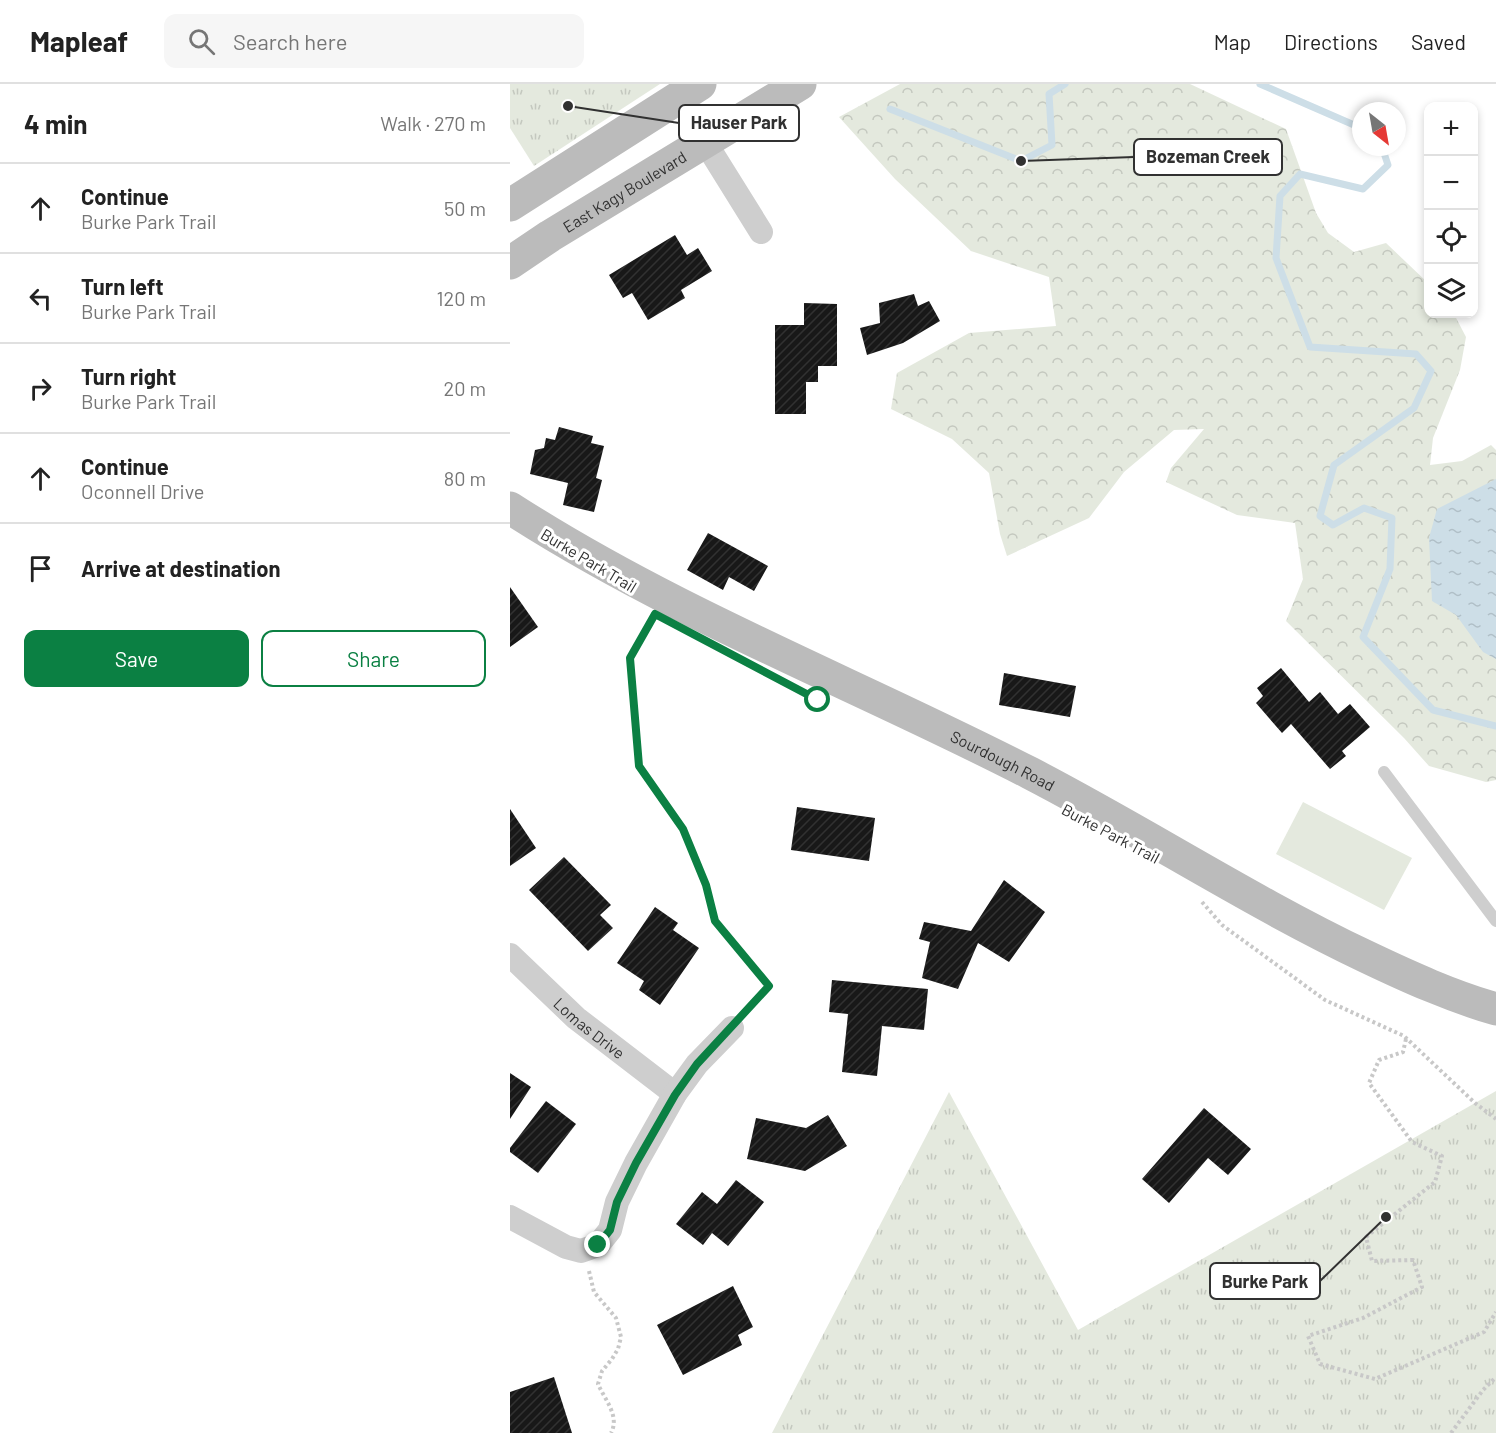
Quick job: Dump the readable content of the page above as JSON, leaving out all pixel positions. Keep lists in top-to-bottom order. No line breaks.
{"streets":{"street":["East Kagy Boulevard","Sourdough Road","Lomas Drive"]},"places":["Hauser Park","Bozeman Creek","Burke Park"],"north":"bottom right","page":{"header":"Mapleaf","search":"Search here","nav":["Map","Directions","Saved"],"heading":["4 min","Walk · 270 m"],"map_buttons":["+","−"],"list":[["Continue","Burke Park Trail","50 m"],["Turn left","Burke Park Trail","120 m"],["Turn right","Burke Park Trail","20 m"],["Continue","Oconnell Drive","80 m"],"Arrive at destination"],"buttons":["Save","Share"]}}
